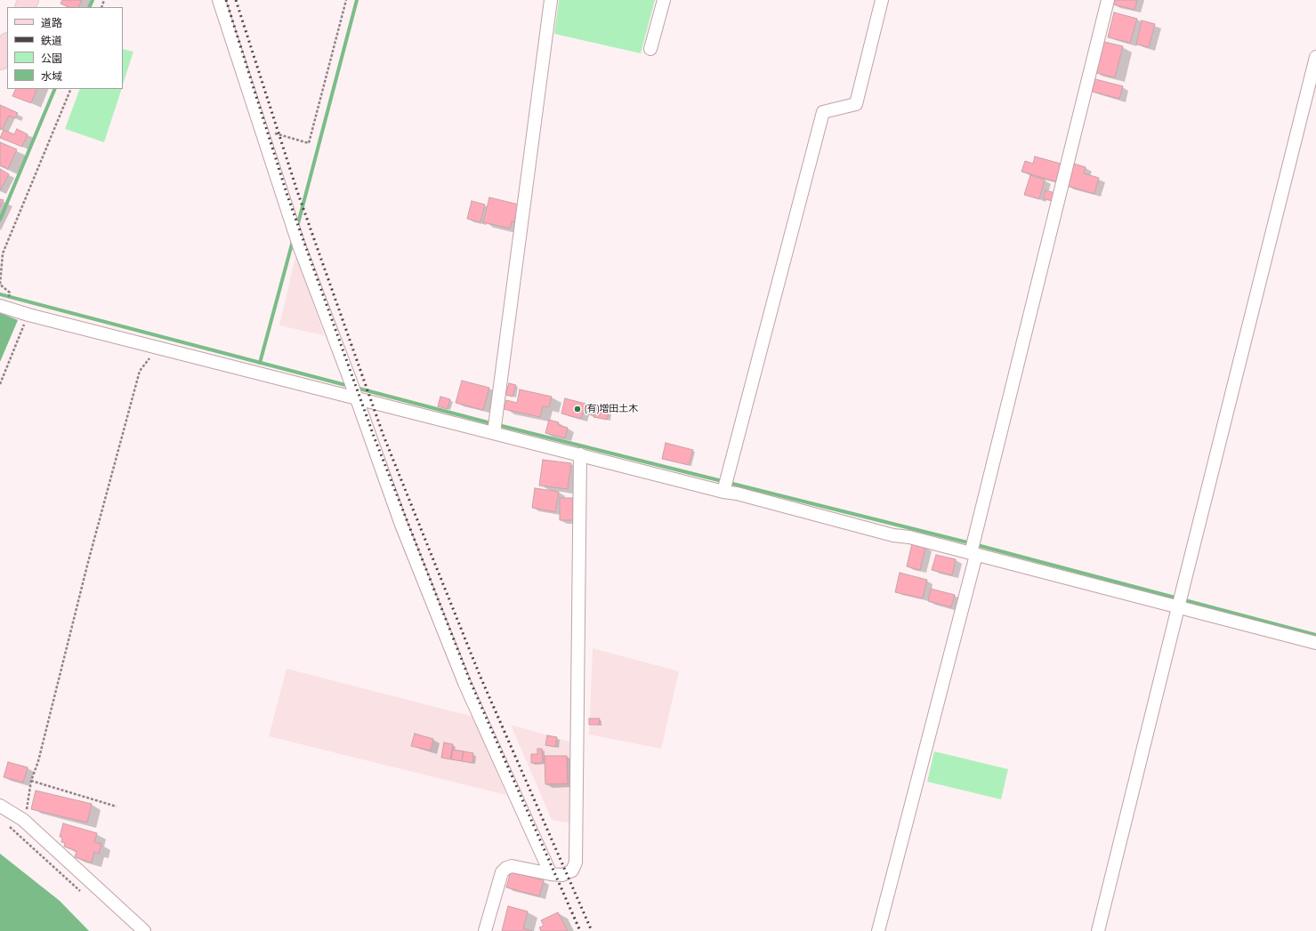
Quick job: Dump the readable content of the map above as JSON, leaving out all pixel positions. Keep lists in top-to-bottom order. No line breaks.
{"places":["(有)増田土木"],"legend":["道路","鉄道","公園","水域"]}
